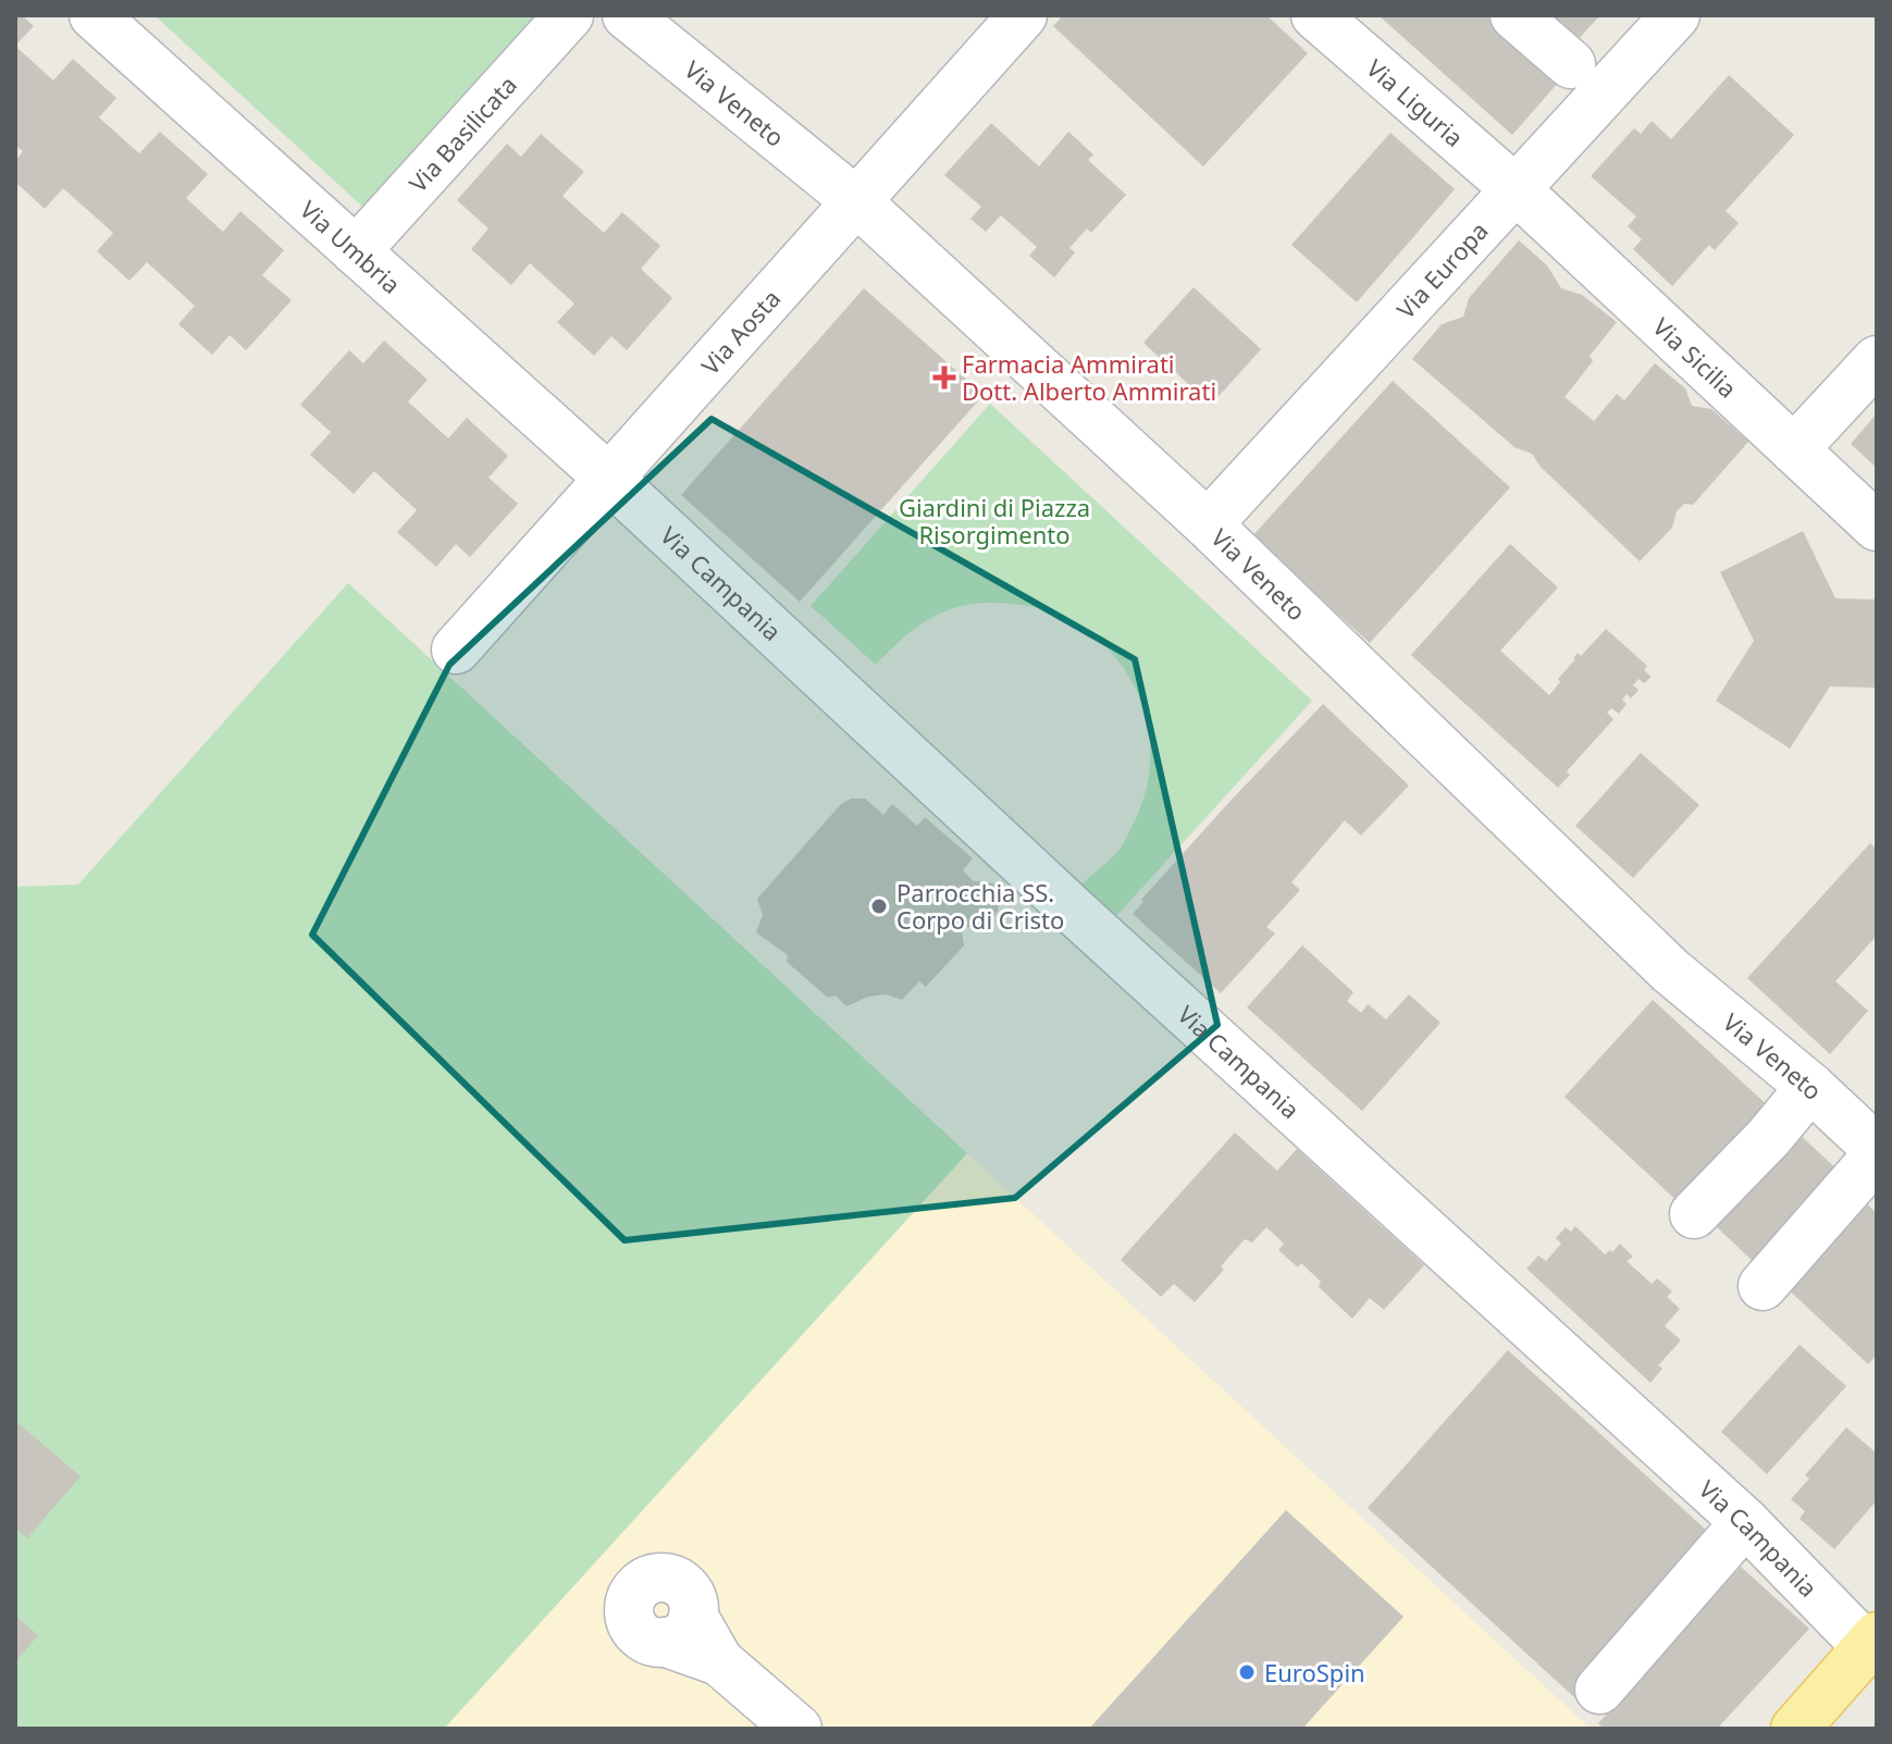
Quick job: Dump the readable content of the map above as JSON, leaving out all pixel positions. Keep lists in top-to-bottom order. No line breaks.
{"streets":{"street":["Via Liguria","Via Veneto","Via Basilicata","Via Umbria","Via Europa","Via Aosta","Via Sicilia","Via Campania"]},"crossings":[["Via Liguria","Via Europa"],["Via Liguria","Via Sicilia"],["Via Veneto","Via Europa"],["Via Veneto","Via Aosta"],["Via Basilicata","Via Umbria"],["Via Umbria","Via Aosta"],["Via Umbria","Via Campania"],["Via Europa","Via Sicilia"],["Via Aosta","Via Campania"]],"parks":["Giardini di Piazza Risorgimento"],"places":{"health":["Farmacia Ammirati Dott. Alberto Ammirati"],"other":["Parrocchia SS. Corpo di Cristo","EuroSpin"]}}
